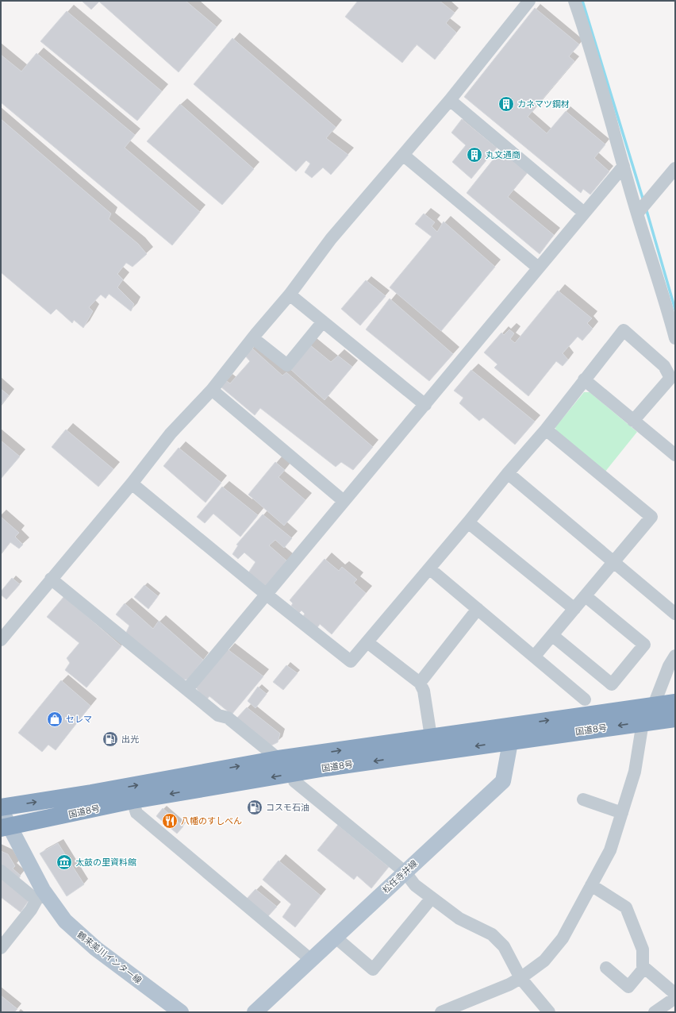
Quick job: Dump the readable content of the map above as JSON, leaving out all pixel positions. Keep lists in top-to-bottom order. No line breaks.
{"streets":{"highway":["国道8号"],"main road":["松任寺井線","鶴来美川インター線"]},"crossings":[["国道8号","松任寺井線"],["国道8号","鶴来美川インター線"]],"places":{"building":["カネマツ鋼材","丸文通商"],"shop":["セレマ"],"fuel station":["出光","コスモ石油"],"restaurant":["八幡のすしべん"],"museum":["太鼓の里資料館"]}}
